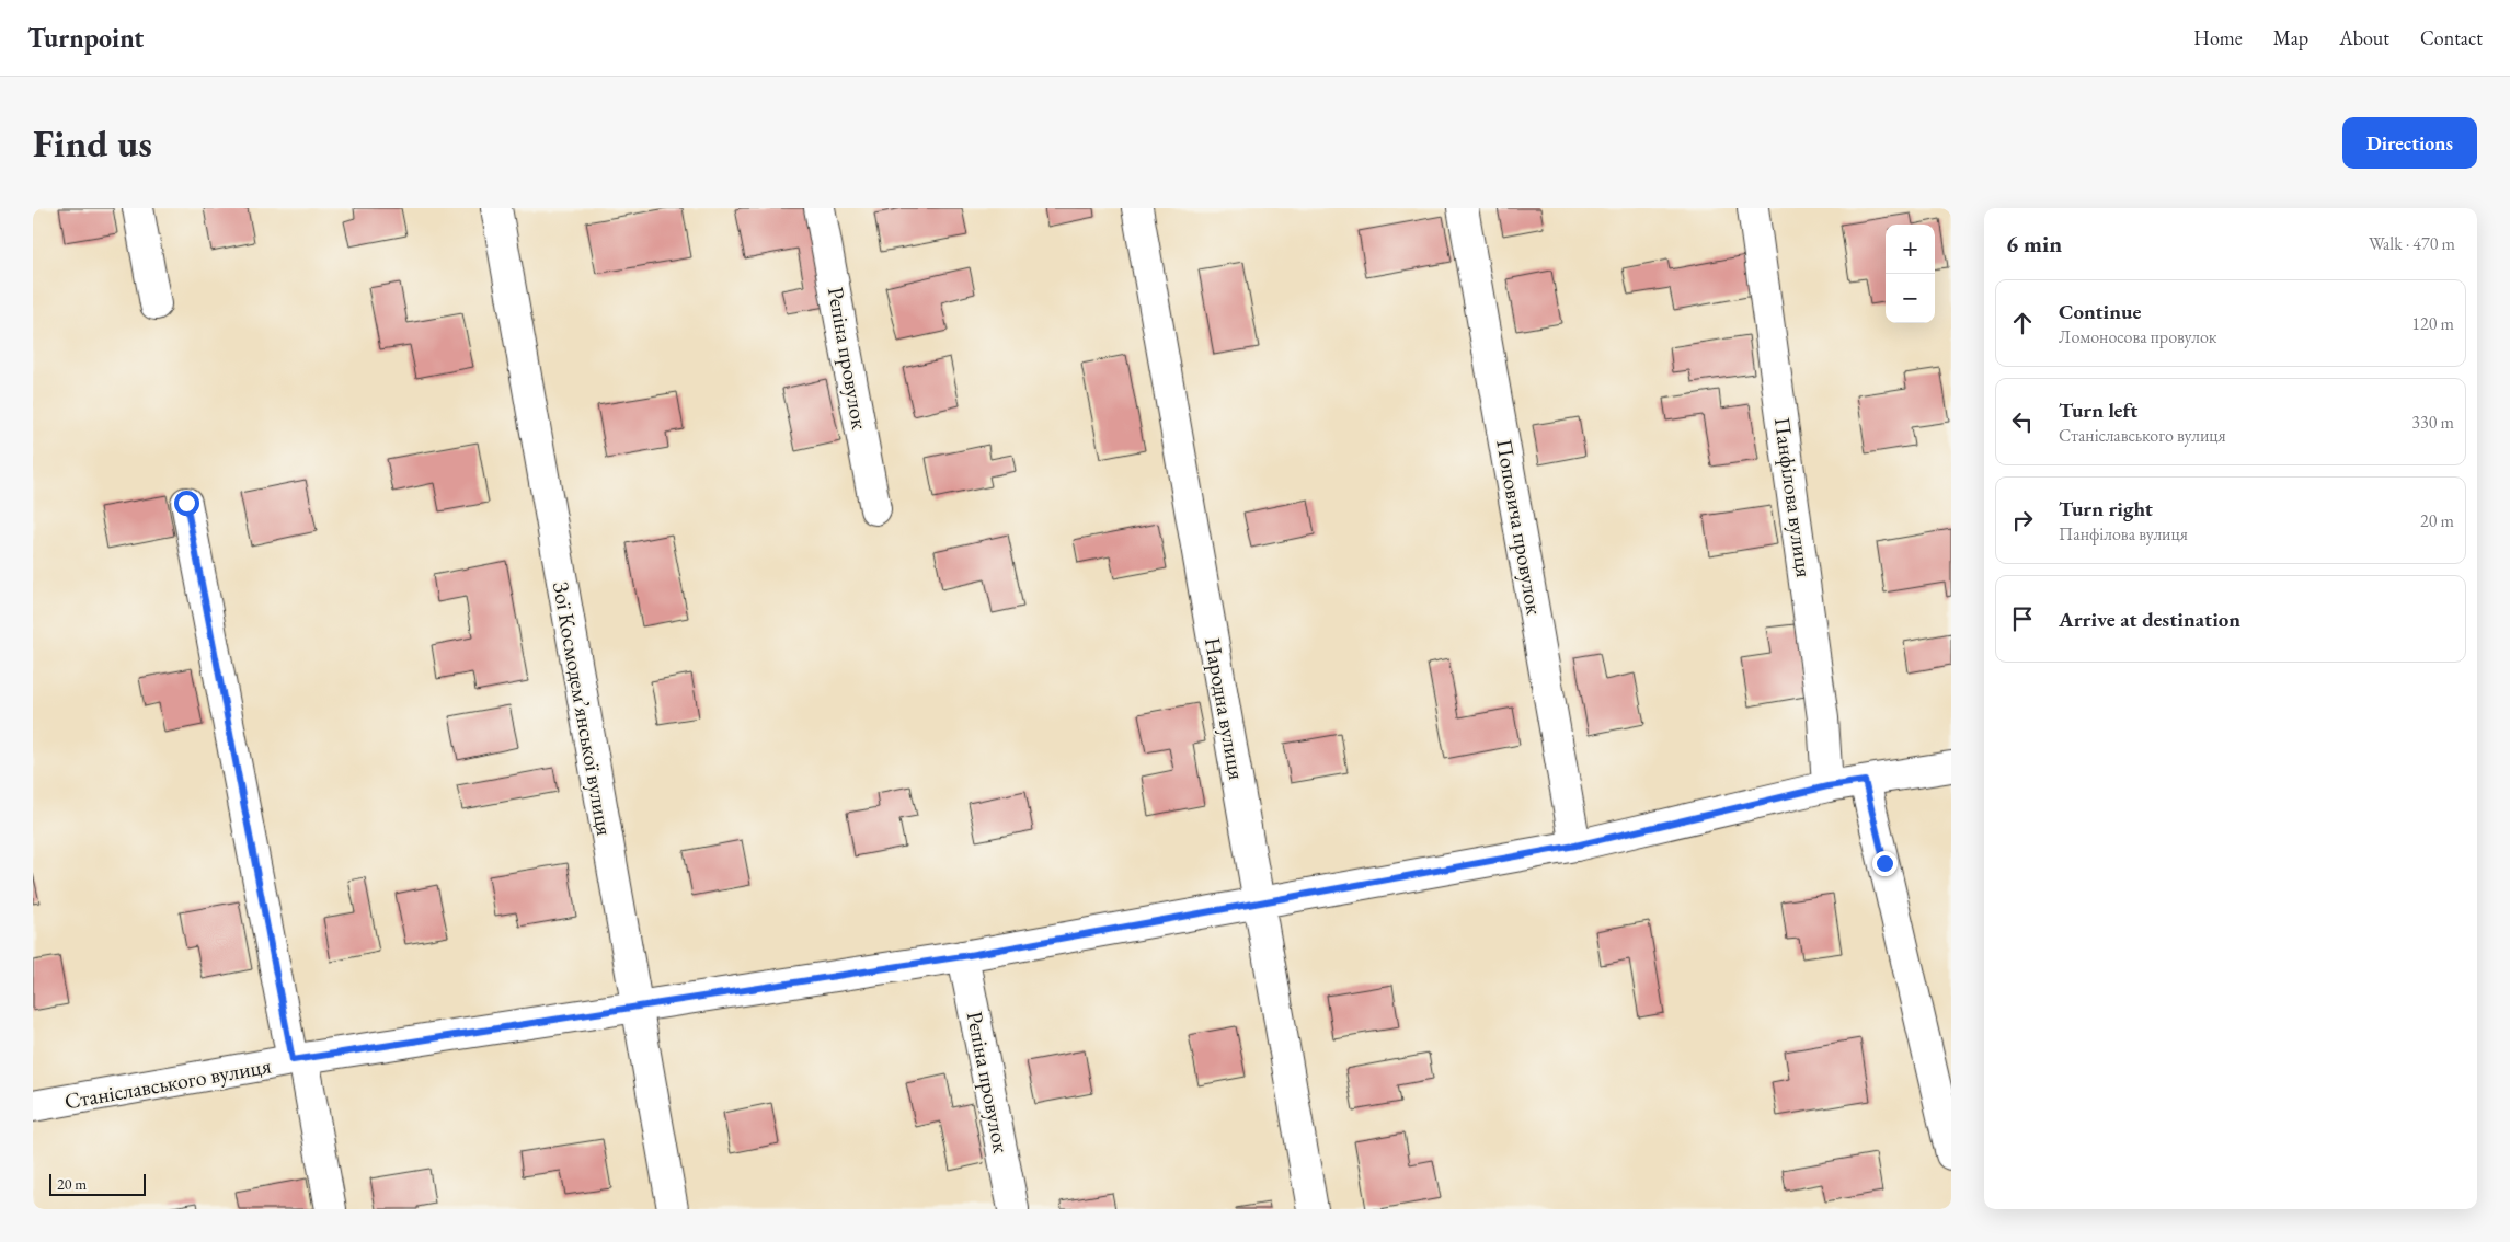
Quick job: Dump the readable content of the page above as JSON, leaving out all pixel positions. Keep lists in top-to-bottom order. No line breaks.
{"streets":{"street":["Рєпіна провулок","Панфілова вулиця","Поповича провулок","Зої Космодем’янської вулиця","Народна вулиця","Станіславського вулиця"]},"crossings":[["Рєпіна провулок","Станіславського вулиця"],["Панфілова вулиця","Станіславського вулиця"],["Поповича провулок","Станіславського вулиця"],["Зої Космодем’янської вулиця","Станіславського вулиця"],["Народна вулиця","Станіславського вулиця"]],"scale_bar":"20 m","page":{"header":"Turnpoint","nav":["Home","Map","About","Contact"],"buttons":"Directions","title":"Find us","heading":["6 min","Walk · 470 m"],"map_buttons":["+","−"],"list":[["Continue","Ломоносова провулок","120 m"],["Turn left","Станіславського вулиця","330 m"],["Turn right","Панфілова вулиця","20 m"],"Arrive at destination"],"scale":"20 m"}}
